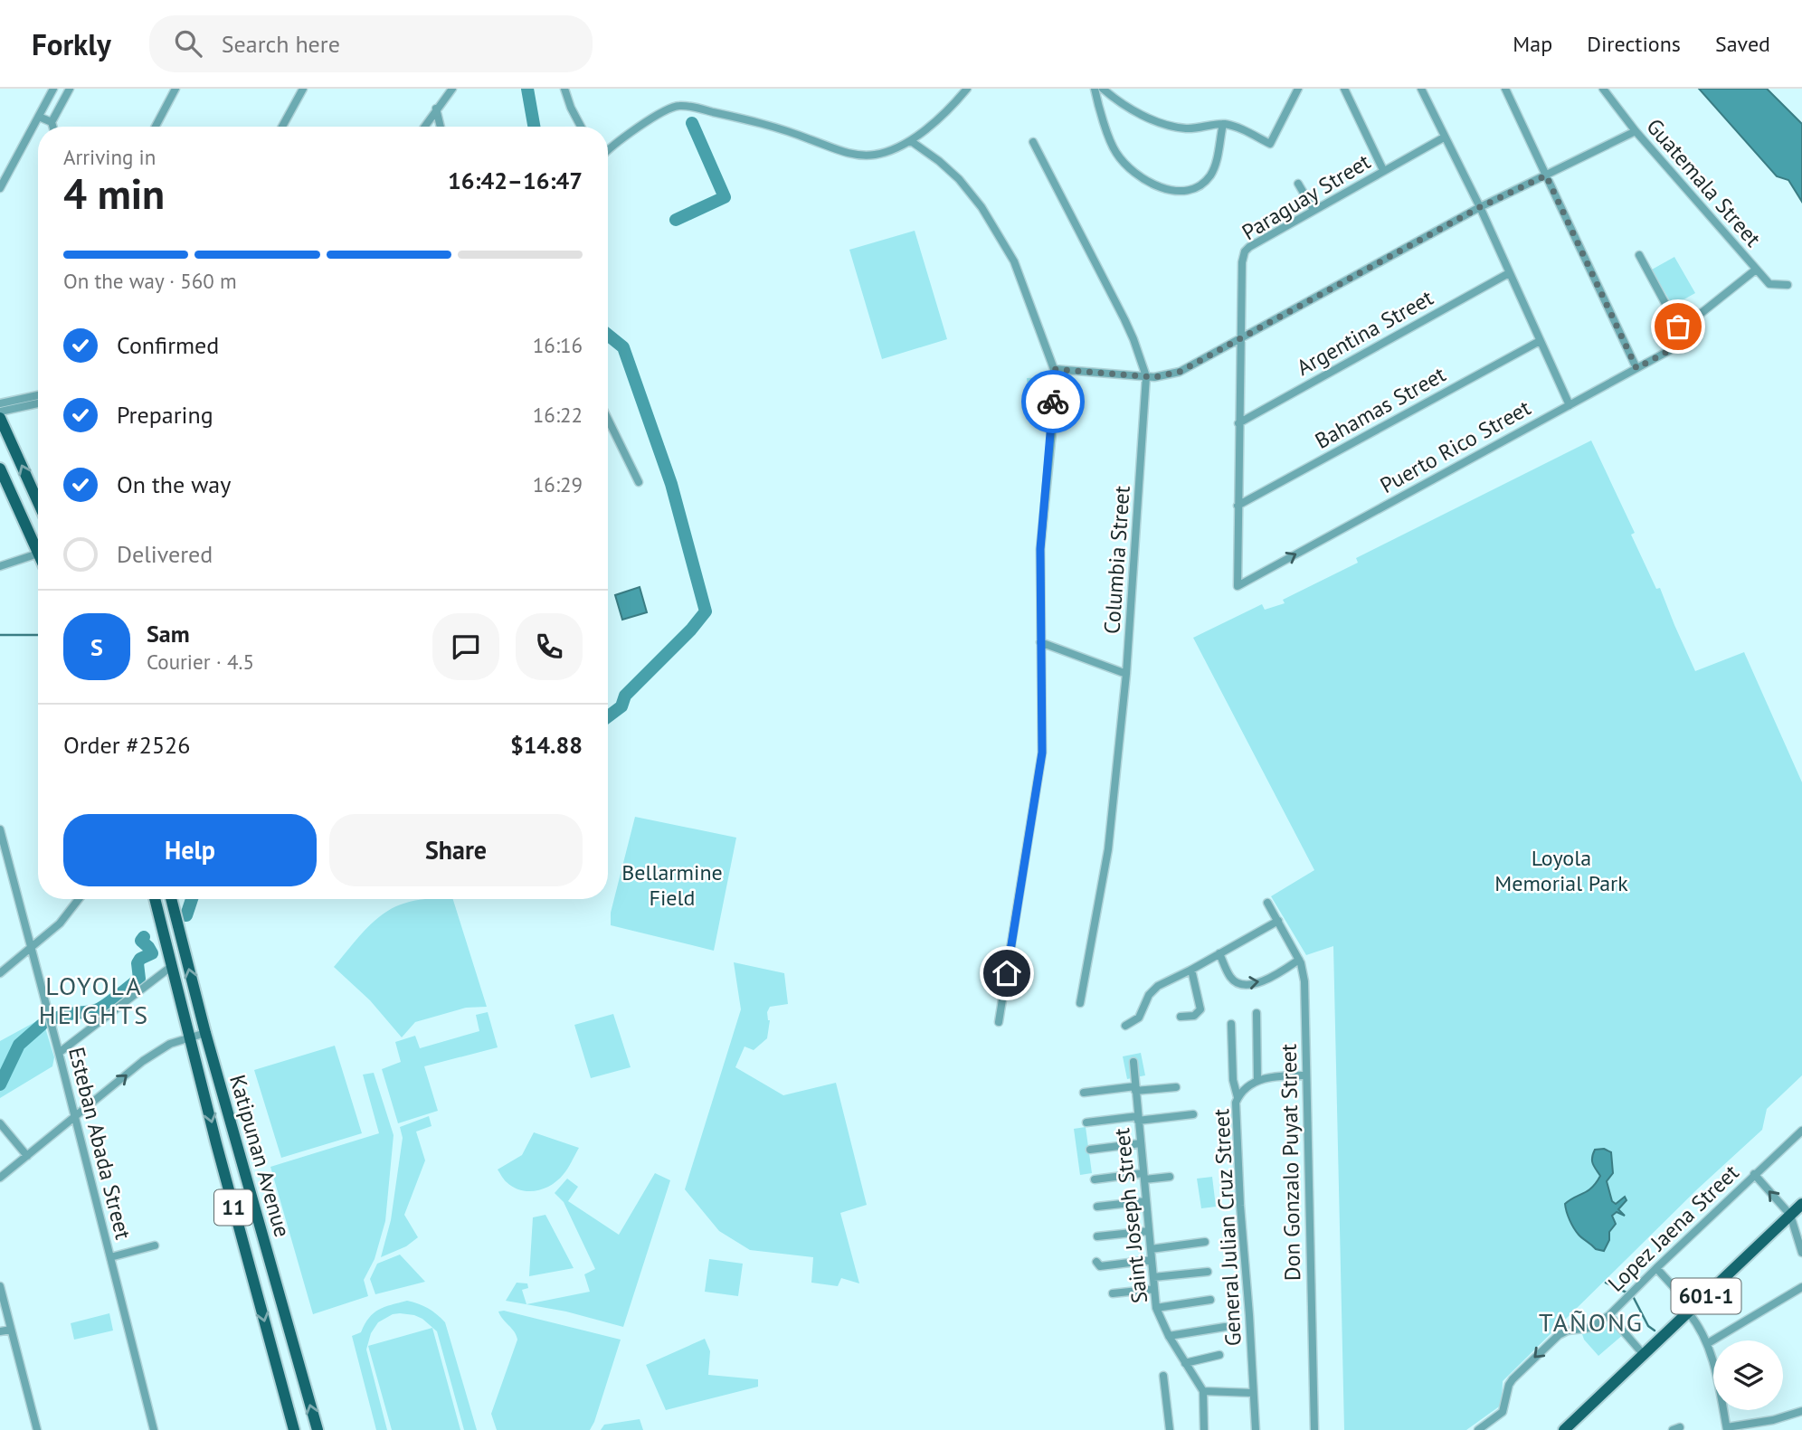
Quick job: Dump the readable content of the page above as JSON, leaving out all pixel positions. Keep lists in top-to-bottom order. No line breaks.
{"streets":{"main road":["Katipunan Avenue","11","601-1"],"street":["Guatemala Street","Paraguay Street","Argentina Street","Bahamas Street","Puerto Rico Street","Columbia Street","Esteban Abada Street","Don Gonzalo Puyat Street","Saint Joseph Street","General Julian Cruz Street","Lopez Jaena Street"]},"crossings":[["Guatemala Street","Puerto Rico Street"],["Paraguay Street","Argentina Street"],["Paraguay Street","Bahamas Street"],["Paraguay Street","Puerto Rico Street"],["Lopez Jaena Street","601-1"]],"one_way":["Puerto Rico Street"],"districts":["LOYOLA HEIGHTS","TAÑONG"],"parks":["Loyola Memorial Park","Bellarmine Field"],"page":{"header":"Forkly","search":"Search here","nav":["Map","Directions","Saved"],"heading":["4 min","Arriving in","16:42–16:47"],"panel":["Sam","Courier · 4.5","Order #2526","$14.88"],"bar":"On the way · 560 m","list":[["Confirmed","16:16"],["Preparing","16:22"],["On the way","16:29"],"Delivered"],"round":"S","buttons":["Help","Share"]}}
